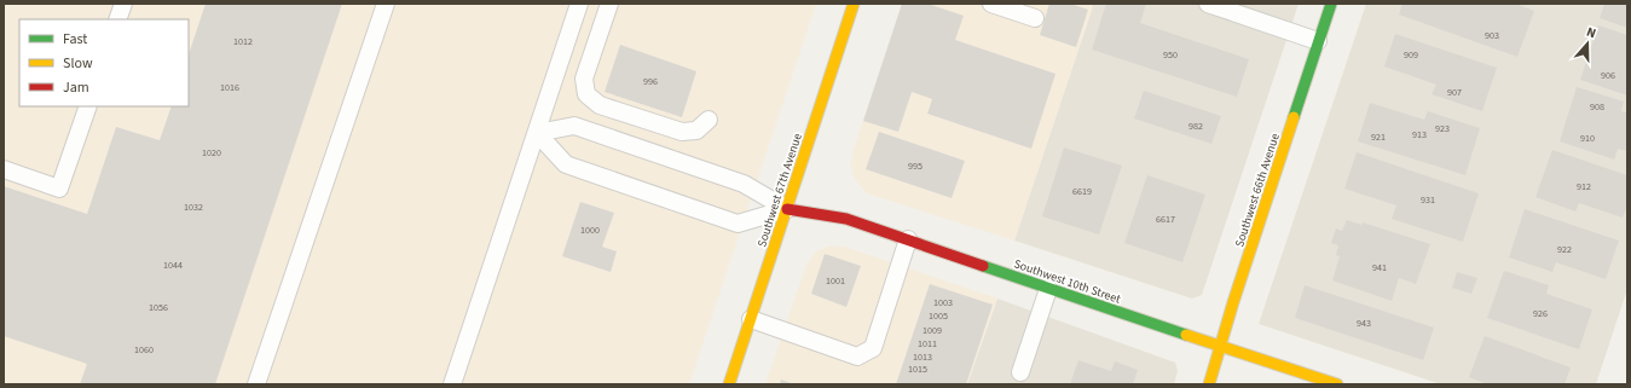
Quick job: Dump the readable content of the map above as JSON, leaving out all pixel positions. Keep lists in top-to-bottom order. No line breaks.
{"streets":{"street":["Southwest 67th Avenue","Southwest 66th Avenue","Southwest 10th Street"]},"crossings":[["Southwest 67th Avenue","Southwest 10th Street"],["Southwest 66th Avenue","Southwest 10th Street"]],"house_numbers":["903","1012","950","909","906","996","1016","907","908","982","923","913","921","910","1020","995","912","6619","931","1032","6617","1000","922","1044","941","1001","1003","1056","926","1005","943","1009","1011","1060","1013","1015"],"legend":["Fast","Slow","Jam"],"north":"top"}
